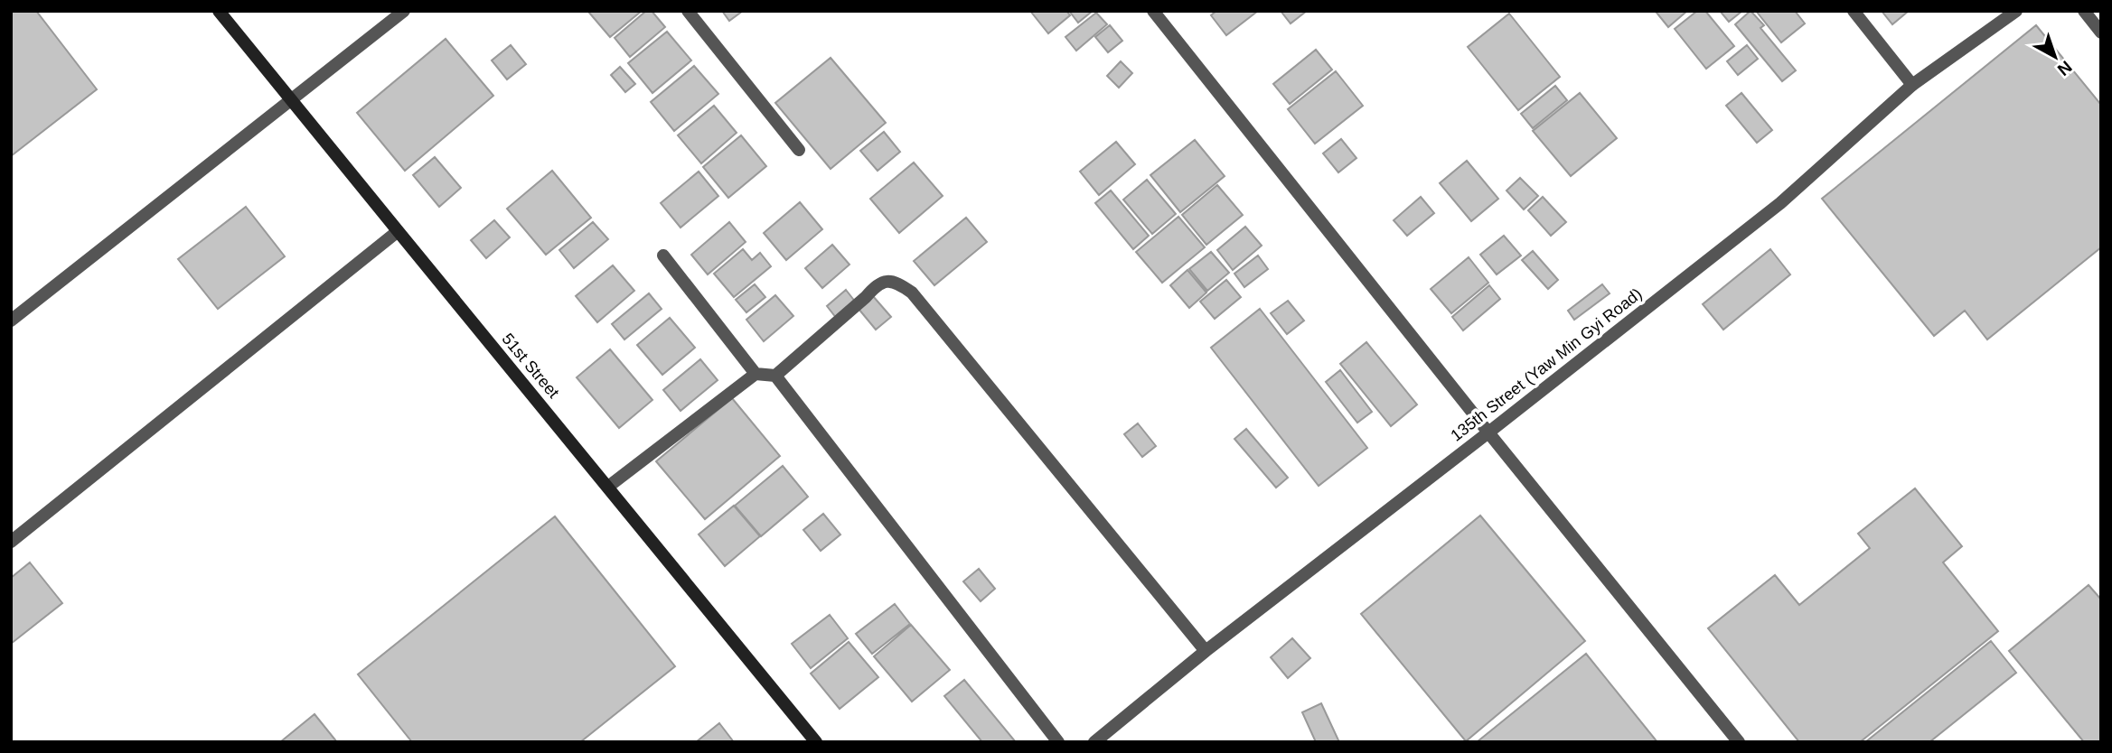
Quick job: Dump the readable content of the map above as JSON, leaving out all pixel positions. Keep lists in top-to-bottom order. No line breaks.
{"streets":{"street":["135th Street (Yaw Min Gyi Road)","51st Street"]},"north":"bottom right"}
